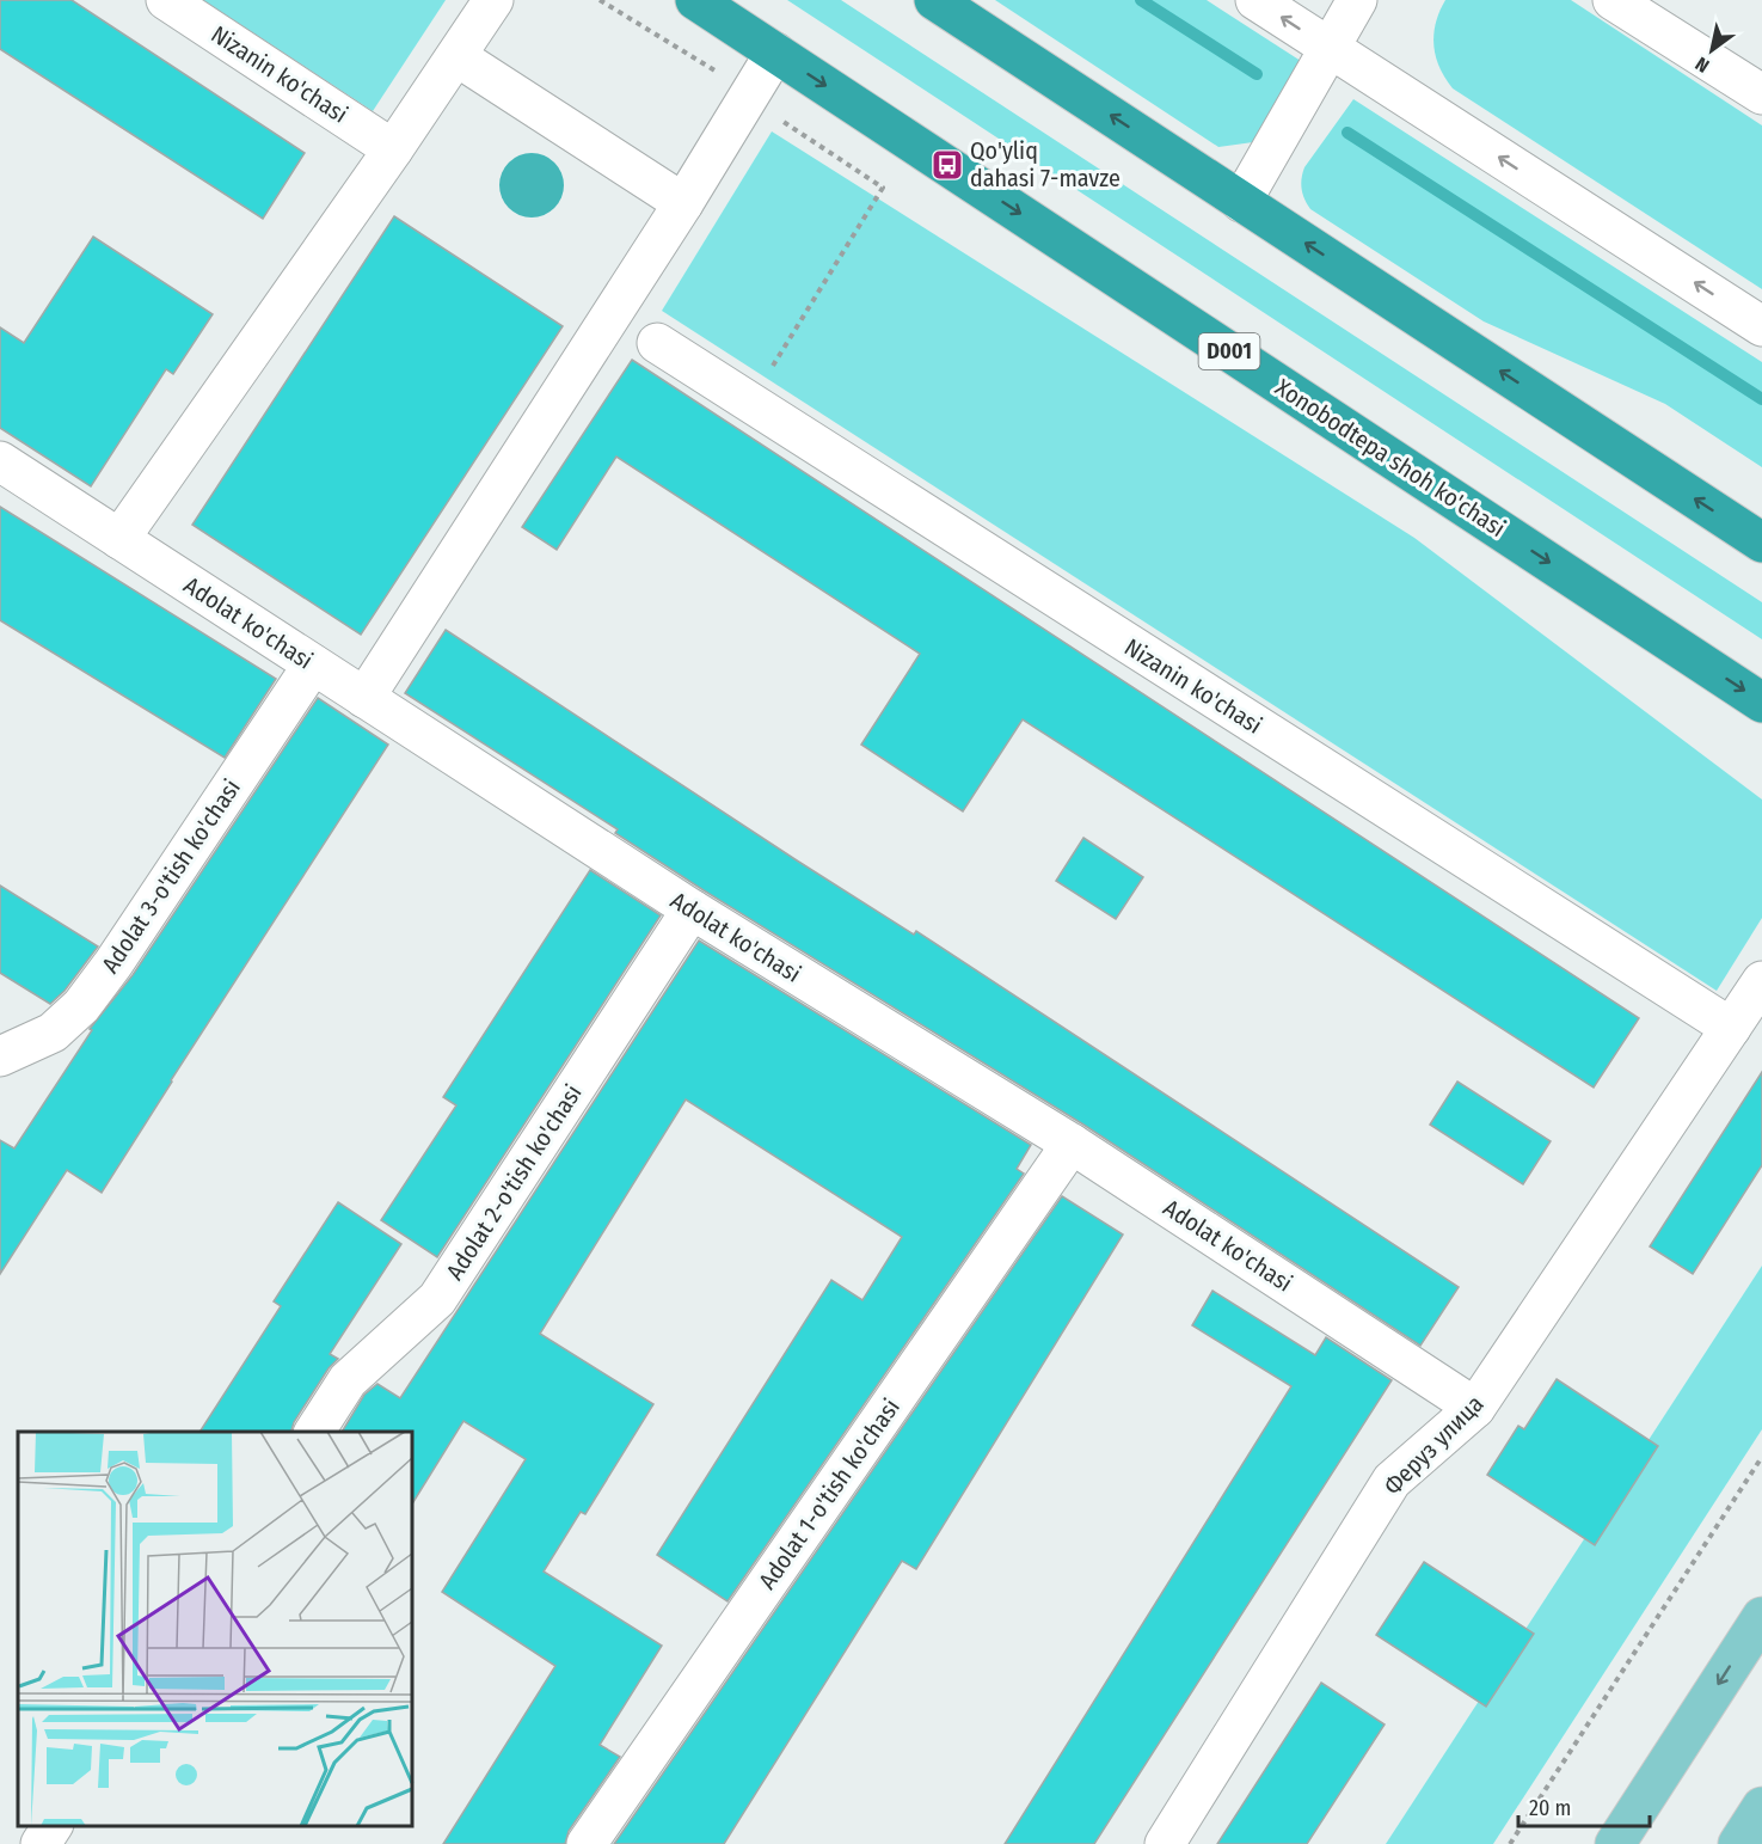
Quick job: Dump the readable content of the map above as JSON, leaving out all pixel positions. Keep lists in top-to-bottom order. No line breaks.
{"streets":{"highway":["D001","Xonobodtepa shoh ko'chasi"],"street":["Nizanin ko'chasi","Adolat ko'chasi","Adolat 3-o'tish ko'chasi","Adolat 2-o'tish ko'chasi","Феруз улица","Adolat 1-o'tish ko'chasi"]},"crossings":[["Nizanin ko'chasi","Феруз улица"],["Adolat ko'chasi","Adolat 3-o'tish ko'chasi"],["Adolat ko'chasi","Adolat 2-o'tish ko'chasi"],["Adolat ko'chasi","Феруз улица"],["Adolat ko'chasi","Adolat 1-o'tish ko'chasi"]],"places":{"bus stop":["Qo'yliq dahasi 7-mavze"]},"scale_bar":"20 m","north":"bottom left"}
